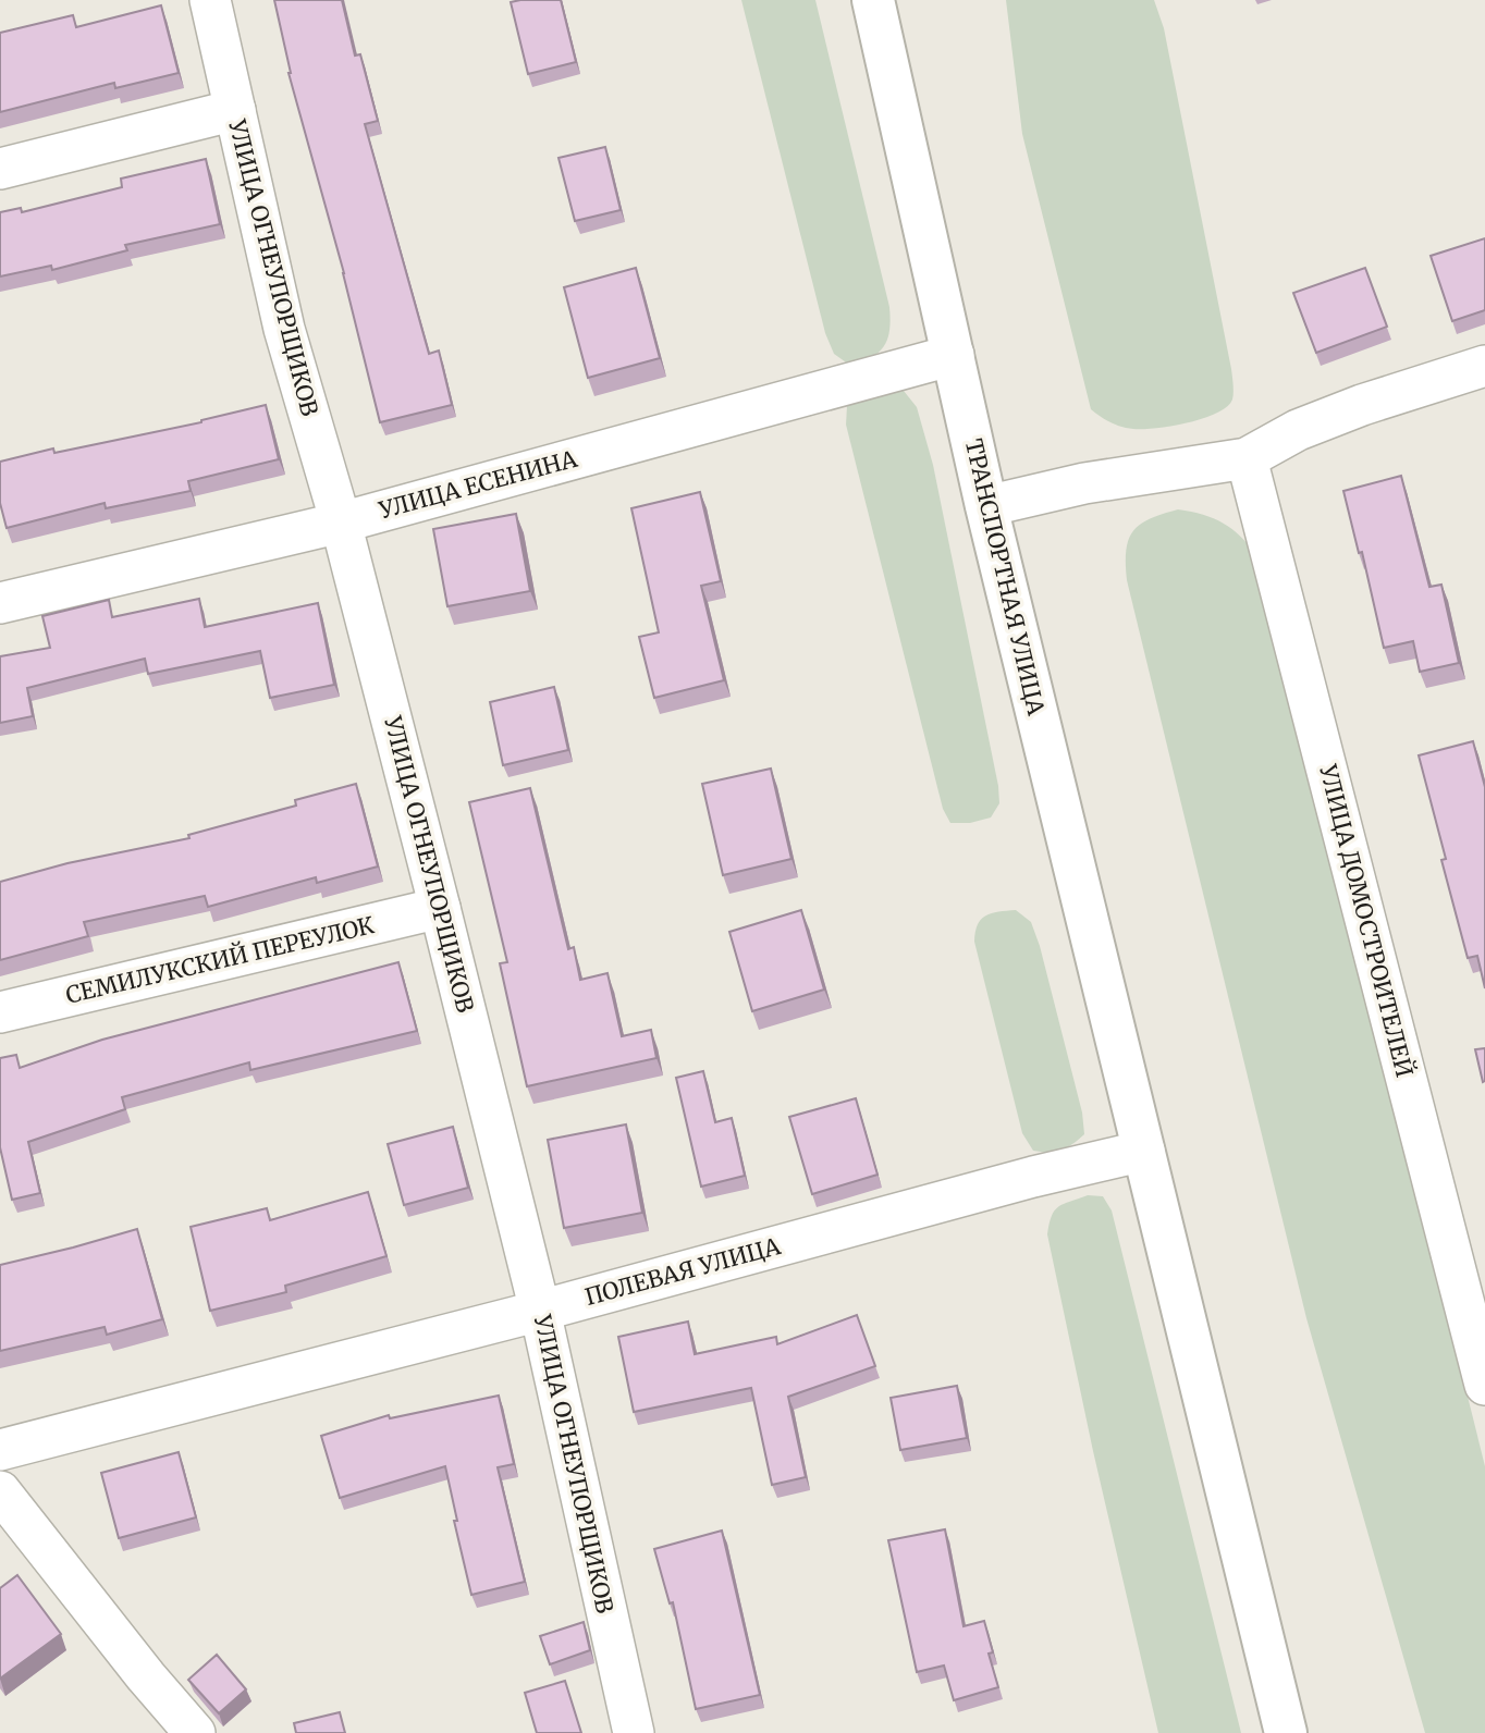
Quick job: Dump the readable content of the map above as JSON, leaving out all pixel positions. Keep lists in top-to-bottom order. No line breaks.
{"streets":{"main road":["ТРАНСПОРТНАЯ УЛИЦА"],"street":["УЛИЦА ОГНЕУПОРЩИКОВ","УЛИЦА ЕСЕНИНА","УЛИЦА ДОМОСТРОИТЕЛЕЙ","СЕМИЛУКСКИЙ ПЕРЕУЛОК","ПОЛЕВАЯ УЛИЦА"]},"crossings":[["УЛИЦА ОГНЕУПОРЩИКОВ","УЛИЦА ЕСЕНИНА"],["УЛИЦА ОГНЕУПОРЩИКОВ","СЕМИЛУКСКИЙ ПЕРЕУЛОК"],["УЛИЦА ОГНЕУПОРЩИКОВ","ПОЛЕВАЯ УЛИЦА"],["УЛИЦА ЕСЕНИНА","ТРАНСПОРТНАЯ УЛИЦА"],["ТРАНСПОРТНАЯ УЛИЦА","ПОЛЕВАЯ УЛИЦА"]]}
